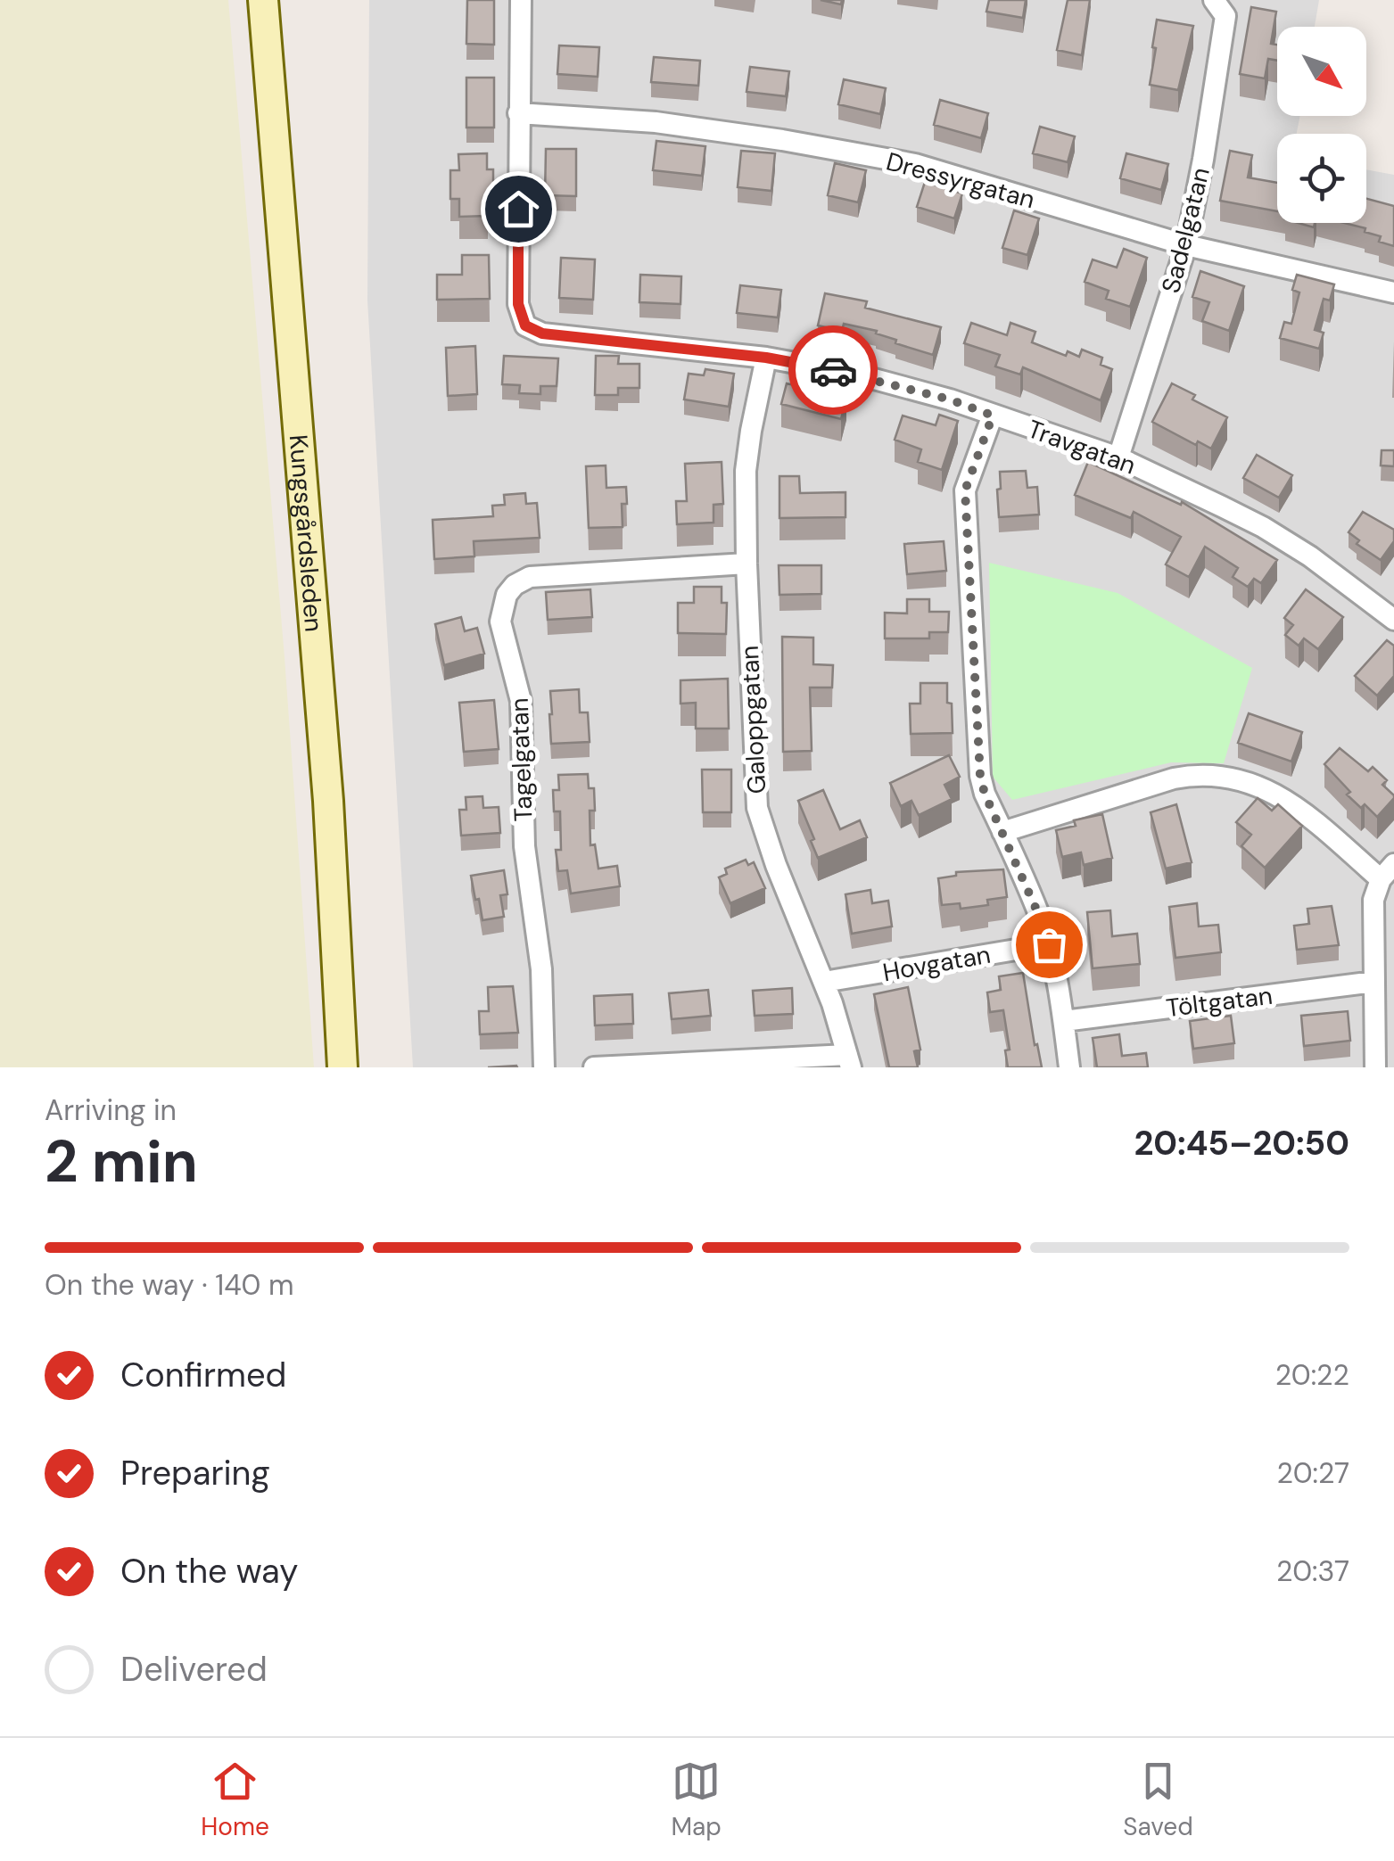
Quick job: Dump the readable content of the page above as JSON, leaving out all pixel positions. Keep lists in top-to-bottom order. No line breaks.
{"streets":{"main road":["Kungsgårdsleden"],"street":["Dressyrgatan","Sadelgatan","Travgatan","Galoppgatan","Tagelgatan","Hovgatan","Töltgatan"]},"crossings":[["Dressyrgatan","Sadelgatan"],["Dressyrgatan","Travgatan"],["Sadelgatan","Travgatan"],["Travgatan","Galoppgatan"],["Galoppgatan","Tagelgatan"],["Galoppgatan","Hovgatan"]],"north":"bottom right","page":{"heading":["2 min","Arriving in","20:45–20:50"],"bar":"On the way · 140 m","list":[["Confirmed","20:22"],["Preparing","20:27"],["On the way","20:37"],"Delivered"],"tabs":["Home","Map","Saved"]}}
